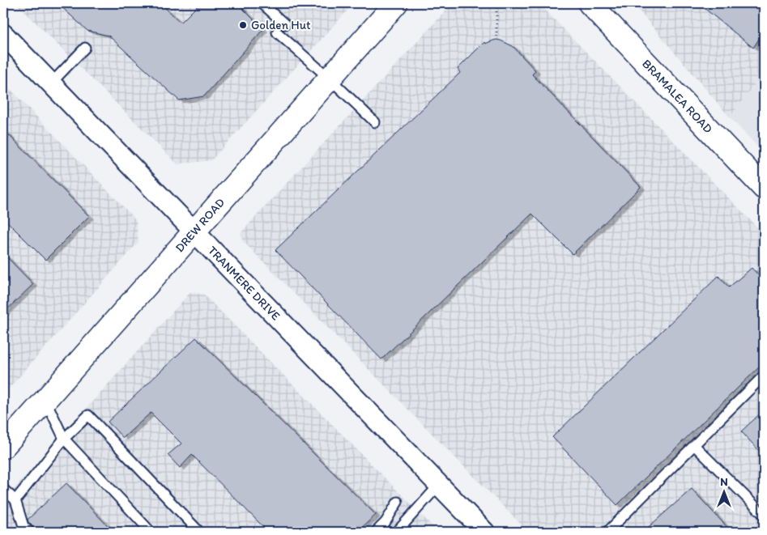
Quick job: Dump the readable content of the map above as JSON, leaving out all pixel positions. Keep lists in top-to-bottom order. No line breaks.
{"streets":{"street":["BRAMALEA ROAD","DREW ROAD","TRANMERE DRIVE"]},"crossings":[["DREW ROAD","TRANMERE DRIVE"]],"places":["Golden Hut"],"north":"top"}
